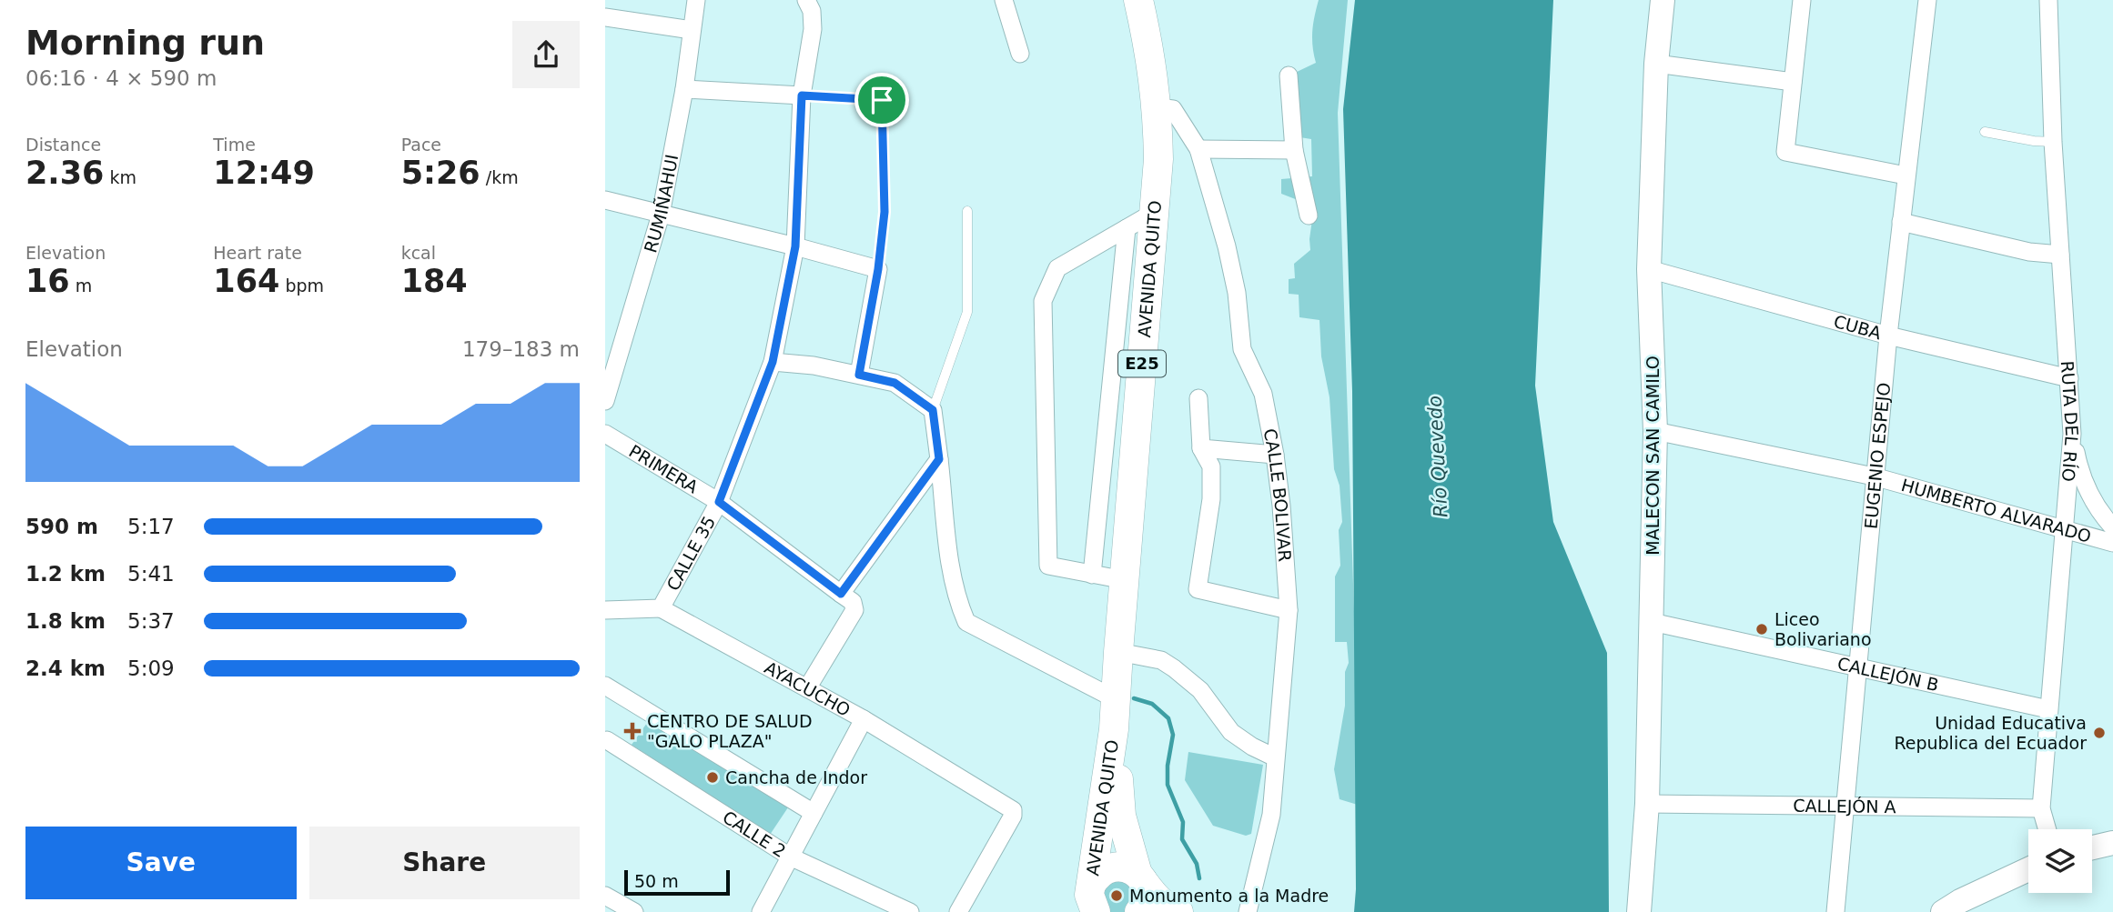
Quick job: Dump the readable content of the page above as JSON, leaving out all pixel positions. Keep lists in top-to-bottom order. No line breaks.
{"streets":{"highway":["AVENIDA QUITO","E25"],"main road":["MALECON SAN CAMILO"],"street":["RUMIÑAHUI","CUBA","RUTA DEL RÍO","EUGENIO ESPEJO","PRIMERA","CALLE BOLIVAR","HUMBERTO ALVARADO","CALLE 35","CALLEJÓN B","AYACUCHO","CALLEJÓN A","CALLE 2"]},"crossings":[["AVENIDA QUITO","E25"],["AVENIDA QUITO","CALLE BOLIVAR"],["CUBA","RUTA DEL RÍO"],["CUBA","MALECON SAN CAMILO"],["CUBA","EUGENIO ESPEJO"],["RUTA DEL RÍO","HUMBERTO ALVARADO"],["RUTA DEL RÍO","CALLEJÓN B"],["RUTA DEL RÍO","CALLEJÓN A"],["MALECON SAN CAMILO","HUMBERTO ALVARADO"],["MALECON SAN CAMILO","CALLEJÓN B"],["MALECON SAN CAMILO","CALLEJÓN A"],["EUGENIO ESPEJO","HUMBERTO ALVARADO"],["EUGENIO ESPEJO","CALLEJÓN B"],["EUGENIO ESPEJO","CALLEJÓN A"],["PRIMERA","CALLE 35"],["CALLE 35","AYACUCHO"],["AYACUCHO","CALLE 2"]],"water":["Río Quevedo"],"places":{"other":["Liceo Bolivariano","Unidad Educativa Republica del Ecuador","Cancha de Indor","Monumento a la Madre"],"health":["CENTRO DE SALUD \"GALO PLAZA\""]},"scale_bar":"50 m","page":{"heading":["Morning run","06:16 · 4 × 590 m"],"stats":[["Distance","2.36 km"],["Time","12:49"],["Pace","5:26 /km"],["Elevation","16 m"],["Heart rate","164 bpm"],["kcal","184"]],"chart":["Elevation","179–183 m"],"list":[{"name":"590 m","note":"5:17"},{"name":"1.2 km","note":"5:41"},{"name":"1.8 km","note":"5:37"},{"name":"2.4 km","note":"5:09"}],"buttons":["Save","Share"],"scale":"50 m"}}
